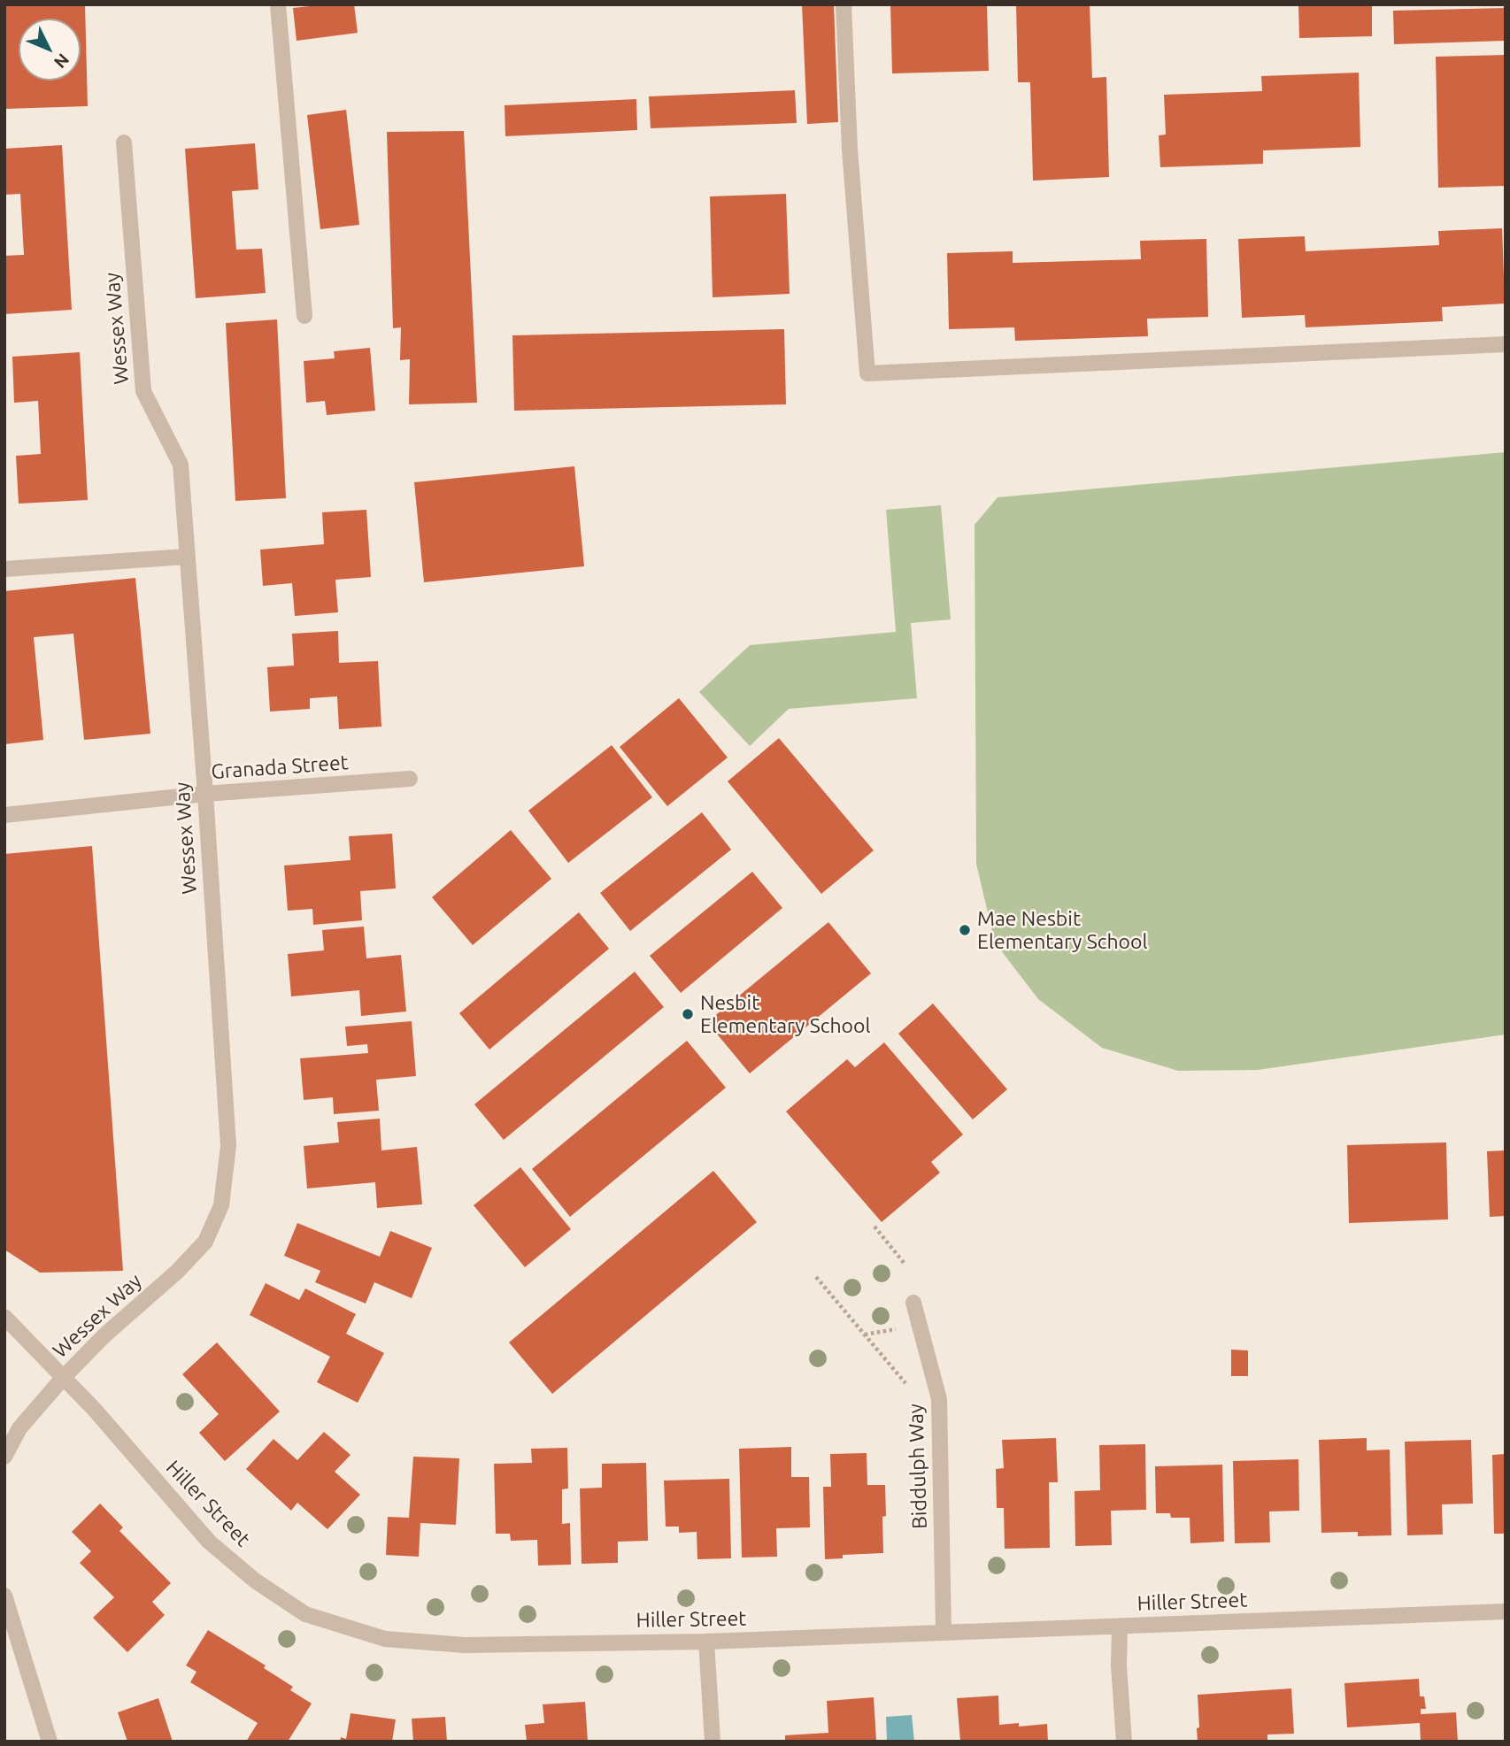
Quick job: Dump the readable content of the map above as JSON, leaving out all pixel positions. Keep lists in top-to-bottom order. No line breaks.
{"streets":{"street":["Wessex Way","Granada Street","Biddulph Way","Hiller Street"]},"crossings":[["Wessex Way","Granada Street"],["Wessex Way","Hiller Street"],["Biddulph Way","Hiller Street"]],"places":["Mae Nesbit Elementary School","Nesbit Elementary School"],"north":"bottom right"}
